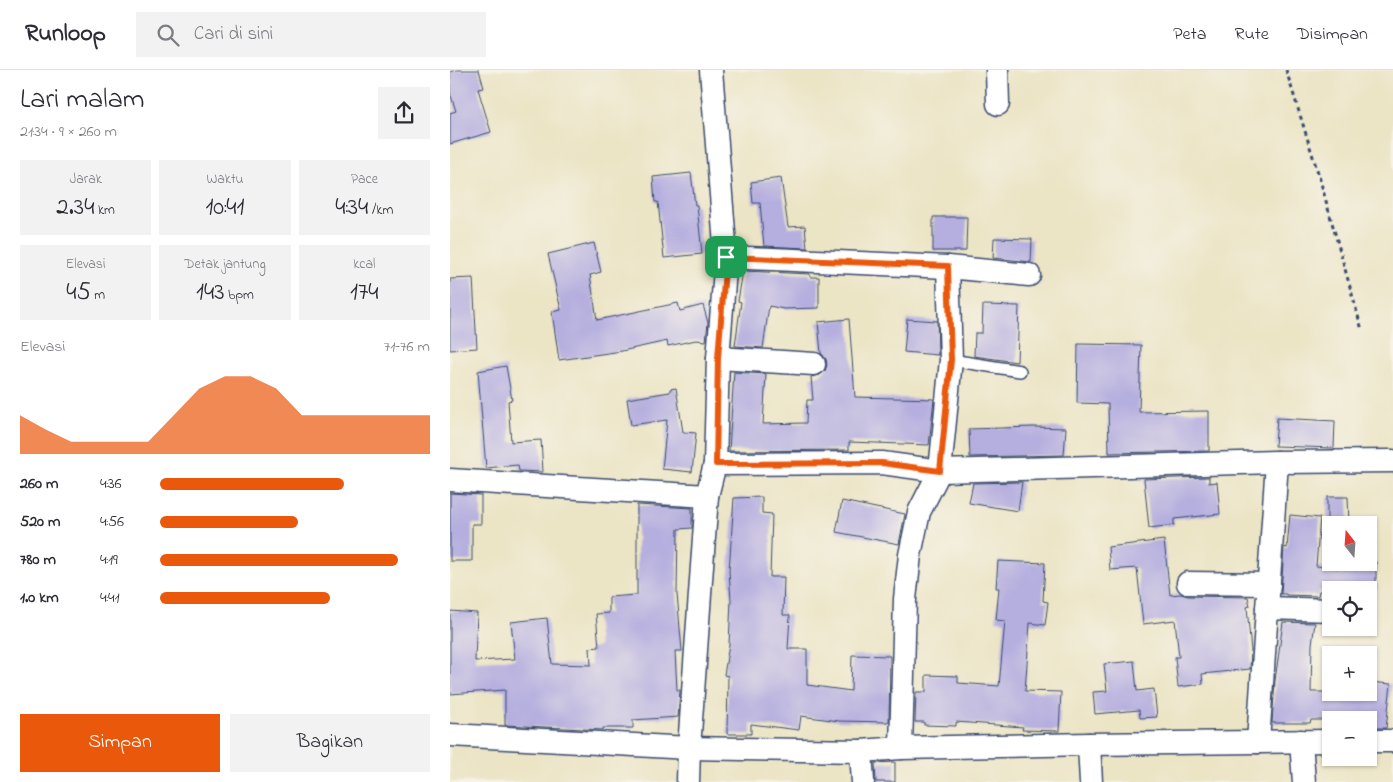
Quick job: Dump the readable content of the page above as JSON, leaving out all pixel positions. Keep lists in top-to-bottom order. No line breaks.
{"north":"top","page":{"header":"Runloop","search":"Cari di sini","nav":["Peta","Rute","Disimpan"],"heading":["Lari malam","21:34 · 9 × 260 m"],"stats":[["Jarak","2.34 km"],["Waktu","10:41"],["Pace","4:34 /km"],["Elevasi","45 m"],["Detak jantung","143 bpm"],["kcal","174"]],"chart":["Elevasi","71–76 m"],"list":[{"name":"260 m","note":"4:36"},{"name":"520 m","note":"4:56"},{"name":"780 m","note":"4:19"},{"name":"1.0 km","note":"4:41"}],"map_buttons":["+","−"],"buttons":["Simpan","Bagikan"]}}
